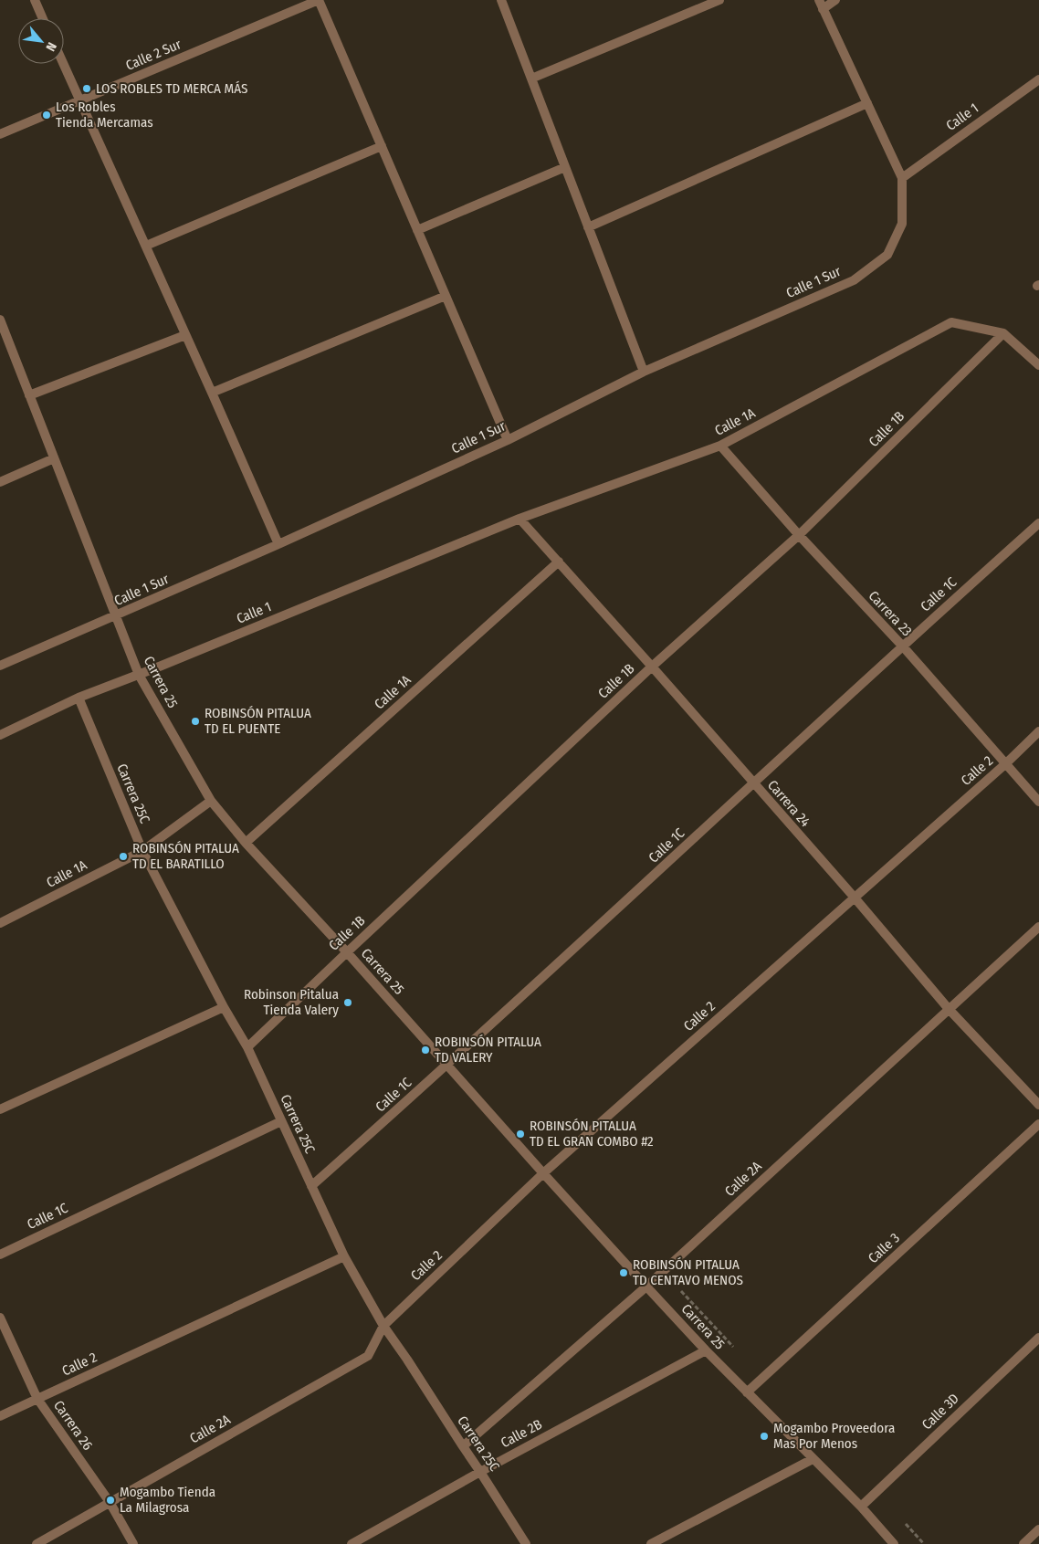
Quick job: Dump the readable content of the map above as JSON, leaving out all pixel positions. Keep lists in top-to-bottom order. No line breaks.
{"streets":{"street":["Calle 2 Sur","Calle 1","Calle 1 Sur","Calle 1A","Calle 1B","Calle 1C","Carrera 23","Carrera 25","Calle 2","Carrera 25C","Carrera 24","Calle 2A","Calle 3","Calle 3D","Carrera 26","Calle 2B"]},"crossings":[["Calle 1","Calle 1 Sur"],["Calle 1","Calle 1A"],["Calle 1","Carrera 25"],["Calle 1","Carrera 25C"],["Calle 1","Carrera 24"],["Calle 1 Sur","Carrera 25"],["Calle 1A","Calle 1B"],["Calle 1A","Carrera 23"],["Calle 1A","Carrera 25"],["Calle 1A","Carrera 25C"],["Calle 1A","Carrera 24"],["Calle 1B","Carrera 23"],["Calle 1B","Carrera 25"],["Calle 1B","Carrera 25C"],["Calle 1B","Carrera 24"],["Calle 1C","Carrera 23"],["Calle 1C","Carrera 25"],["Calle 1C","Carrera 25C"],["Calle 1C","Carrera 24"],["Carrera 23","Calle 2"],["Carrera 25","Calle 2"],["Carrera 25","Calle 2A"],["Carrera 25","Calle 3"],["Carrera 25","Calle 3D"],["Carrera 25","Calle 2B"],["Calle 2","Carrera 25C"],["Calle 2","Carrera 24"],["Calle 2","Calle 2A"],["Calle 2","Carrera 26"],["Carrera 25C","Calle 2A"],["Carrera 25C","Calle 2B"],["Carrera 24","Calle 2A"],["Calle 2A","Carrera 26"]],"places":["LOS ROBLES TD MERCA MÁS","Los Robles Tienda Mercamas","ROBINSÓN PITALUA TD EL PUENTE","ROBINSÓN PITALUA TD EL BARATILLO","Robinson Pitalua Tienda Valery","ROBINSÓN PITALUA TD VALERY","ROBINSÓN PITALUA TD EL GRAN COMBO #2","ROBINSÓN PITALUA TD CENTAVO MENOS","Mogambo Proveedora Mas Por Menos","Mogambo Tienda La Milagrosa"],"north":"bottom right"}
